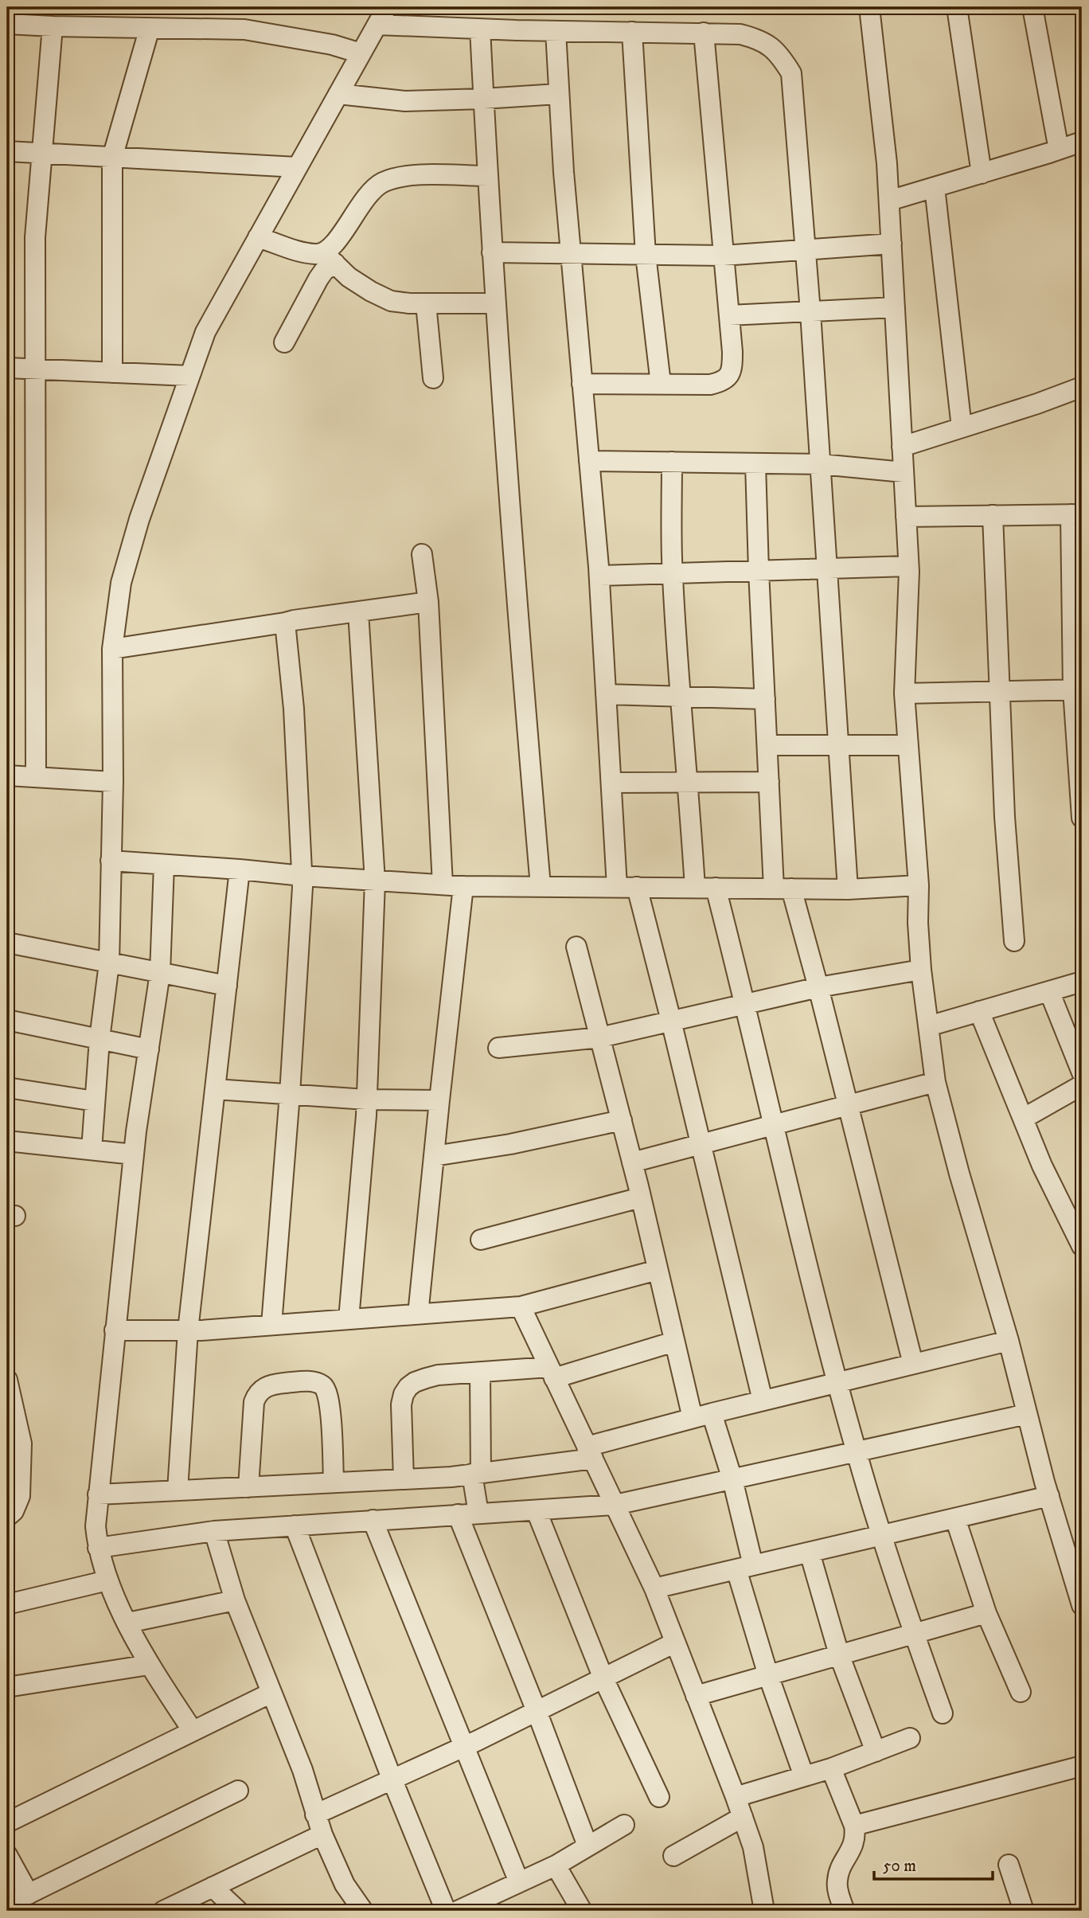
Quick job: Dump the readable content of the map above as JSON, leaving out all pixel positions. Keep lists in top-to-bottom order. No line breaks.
{"scale_bar":"50 m"}
